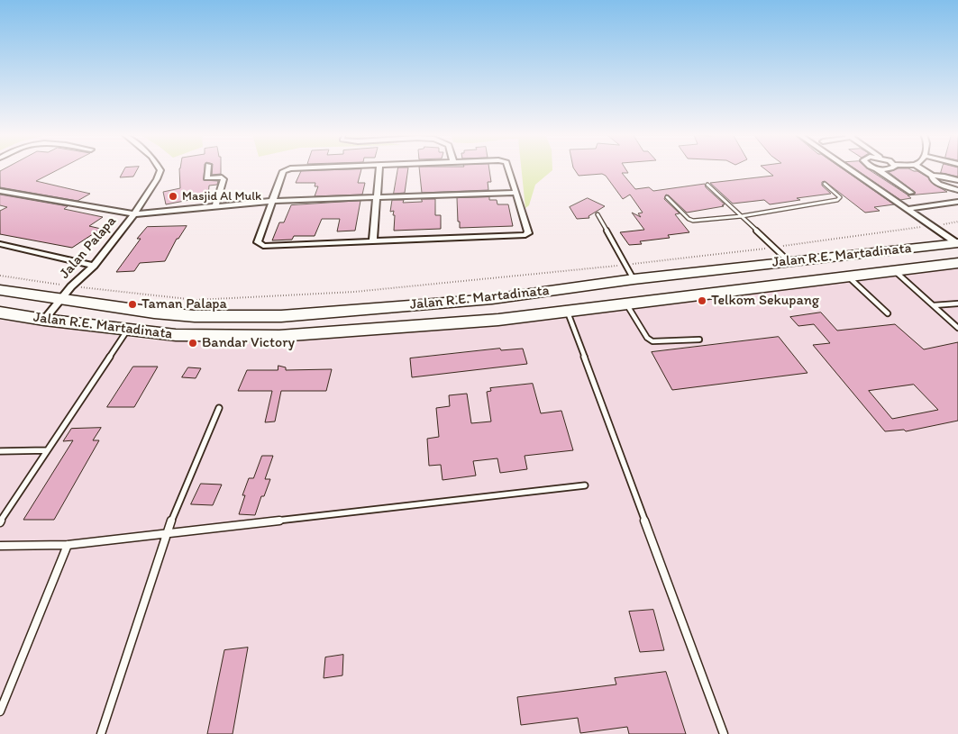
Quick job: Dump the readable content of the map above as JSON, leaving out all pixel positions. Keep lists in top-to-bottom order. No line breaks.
{"streets":{"highway":["Jalan R.E. Martadinata"],"street":["Jalan Palapa"]},"crossings":[["Jalan Palapa","Jalan R.E. Martadinata"]],"places":["Masjid Al Mulk","Telkom Sekupang","Taman Palapa","Bandar Victory"]}
